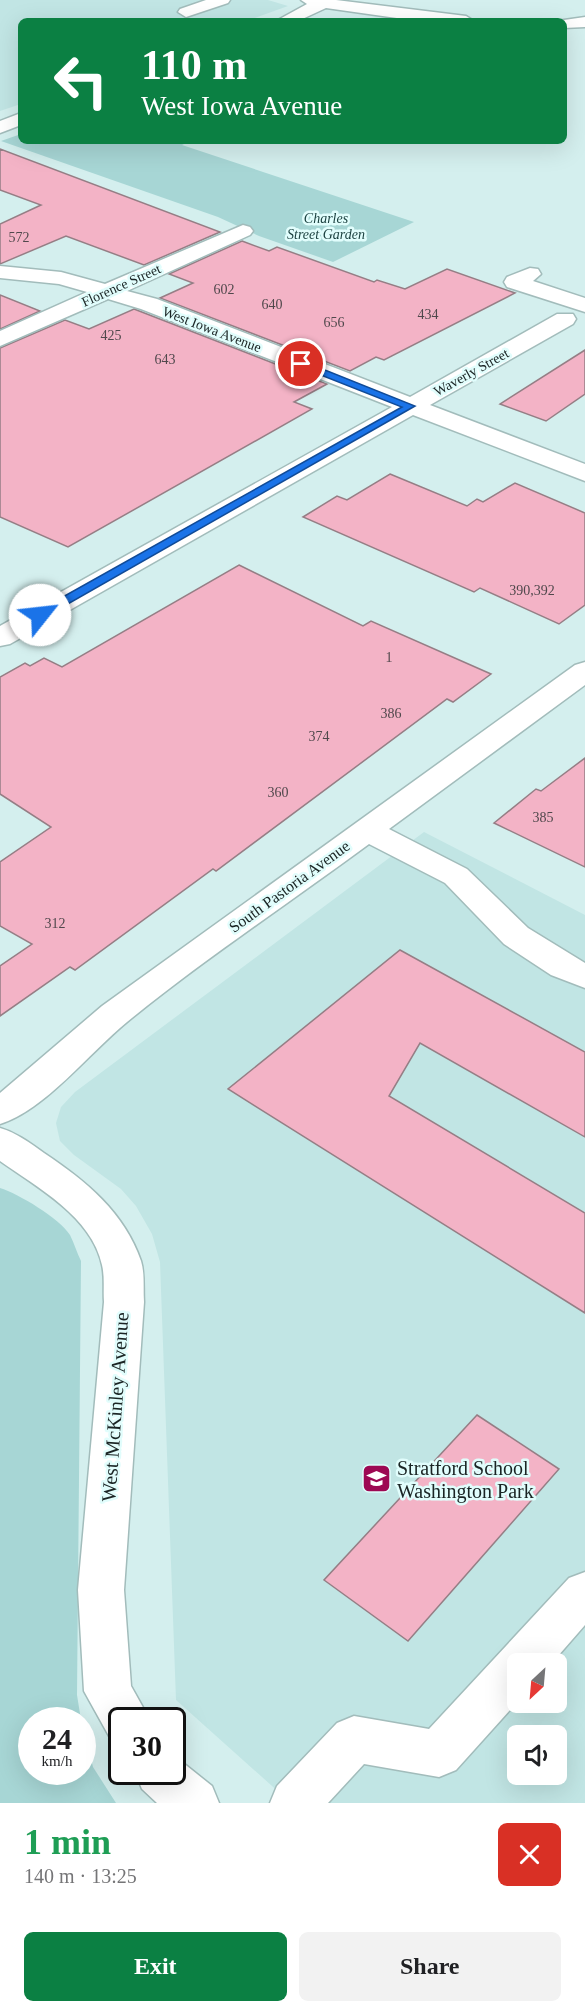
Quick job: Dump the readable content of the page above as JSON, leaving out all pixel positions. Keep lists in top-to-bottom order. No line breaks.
{"streets":{"street":["Florence Street","West Iowa Avenue","Waverly Street","South Pastoria Avenue","West McKinley Avenue"]},"crossings":[["Florence Street","West Iowa Avenue"],["West Iowa Avenue","Waverly Street"]],"parks":["Charles Street Garden"],"places":{"school or university":["Stratford School Washington Park"]},"house_numbers":["572","602","640","434","656","425","643","390,392","1","386","374","360","385","312"],"north":"bottom left","page":{"turn":["110 m","West Iowa Avenue"],"speed":"24 km/h","limit":"30","heading":["1 min","140 m · 13:25"],"buttons":["Exit","Share"]}}
